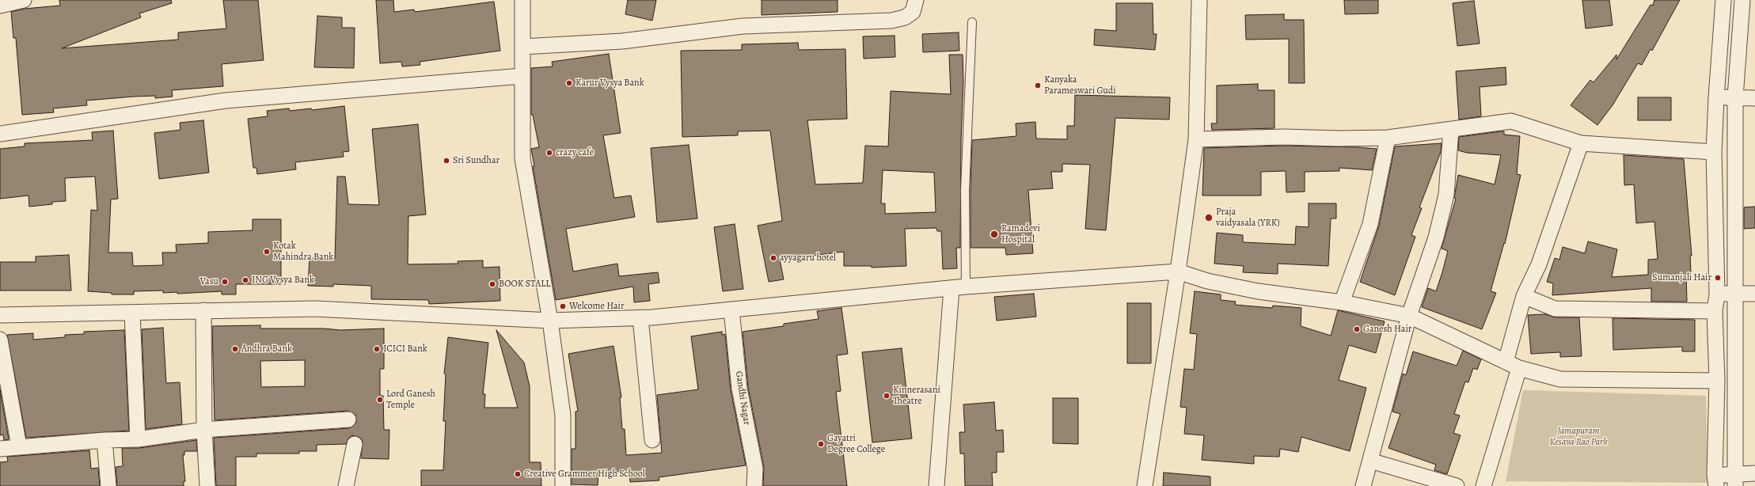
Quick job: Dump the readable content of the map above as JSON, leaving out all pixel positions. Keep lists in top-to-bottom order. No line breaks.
{"streets":{"street":["Gandhi Nagar"]},"parks":["Jamapuram Kesava Rao Park"],"places":["Karur Vysya Bank","Kanyaka Parameswari Gudi","crazy cafe","Sri Sundhar","Praja vaidyasala (YRK)","Ramadevi Hospital","Kotak Mahindra Bank","ayyagaru hotel","Sumanjali Hair","ING Vysya Bank","Vasu","BOOK STALL","Welcome Hair","Ganesh Hair","Andhra Bank","ICICI Bank","Kinnerasani Theatre","Lord Ganesh Temple","Gayatri Degree College","Creative Grammer High School"]}
